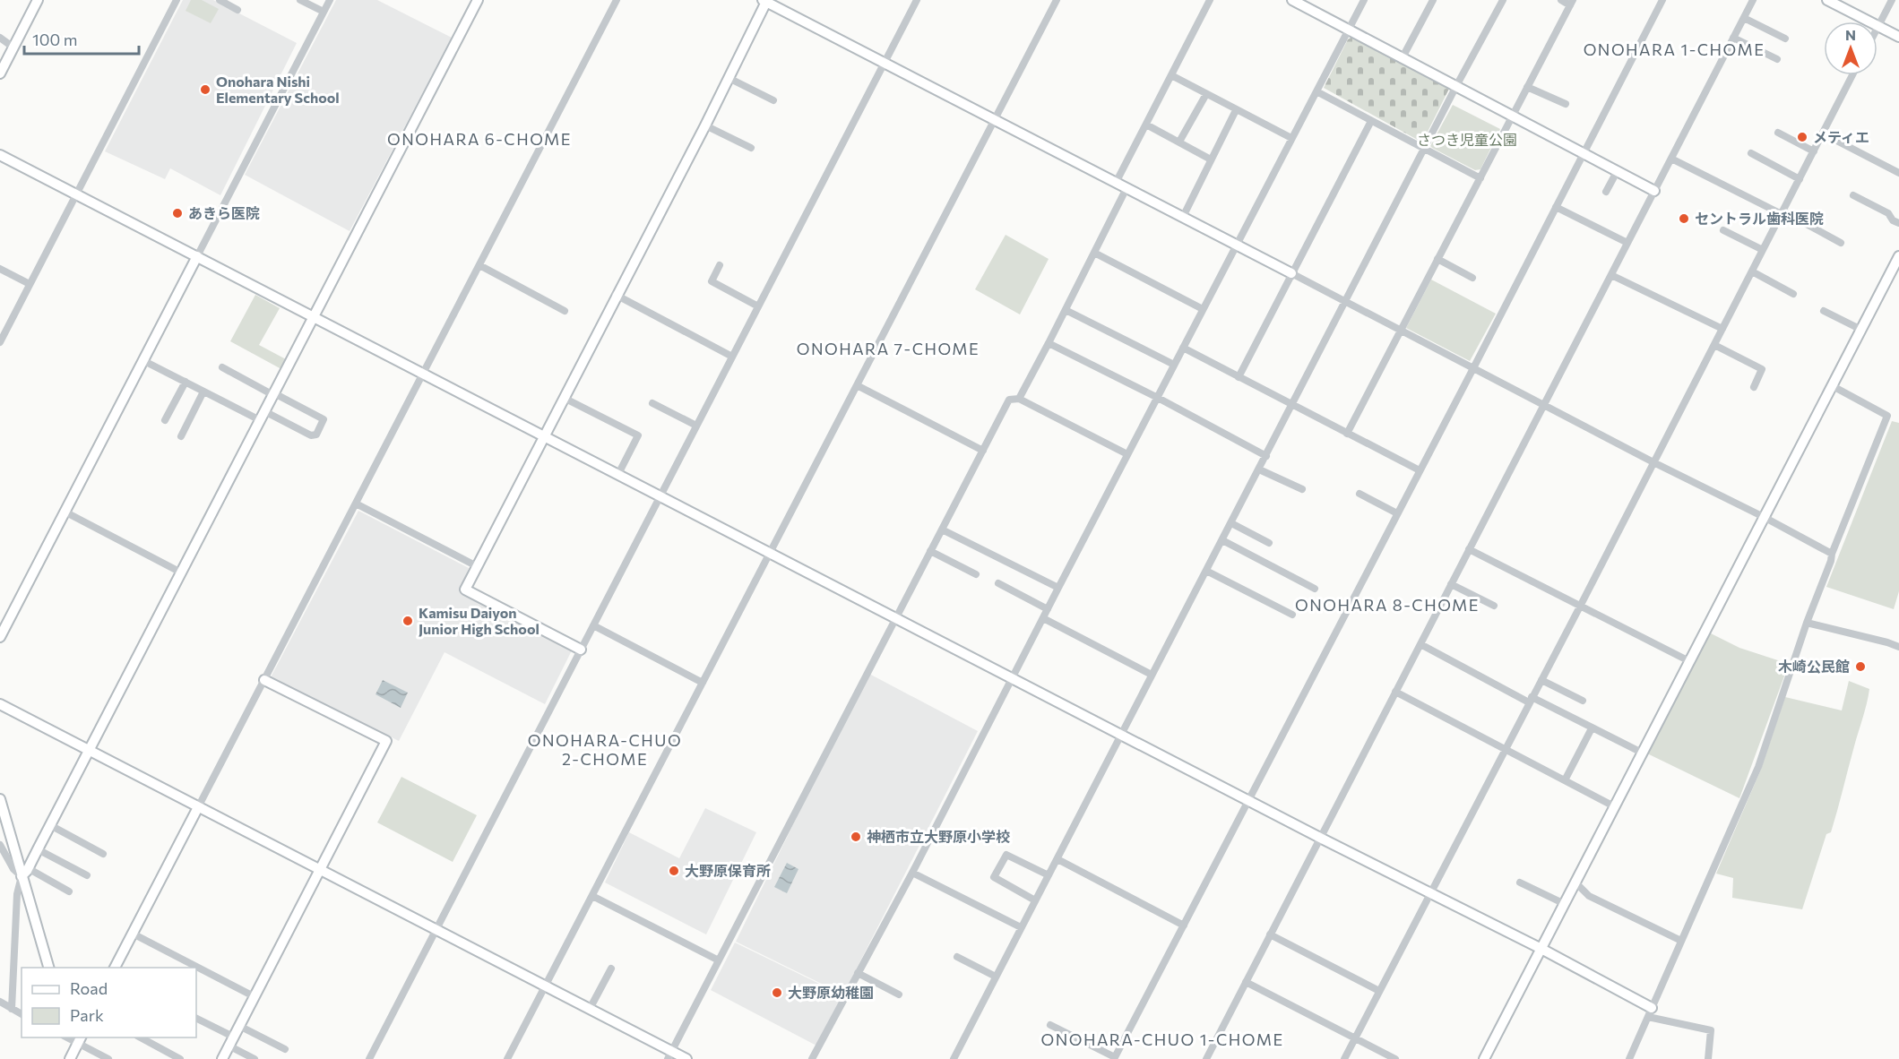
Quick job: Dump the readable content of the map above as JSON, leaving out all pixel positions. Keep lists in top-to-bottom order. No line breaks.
{"districts":["ONOHARA 1-CHOME","ONOHARA 6-CHOME","ONOHARA 7-CHOME","ONOHARA 8-CHOME","ONOHARA-CHUO 2-CHOME","ONOHARA-CHUO 1-CHOME"],"parks":["さつき児童公園"],"places":["Onohara Nishi Elementary School","メティエ","あきら医院","セントラル歯科医院","Kamisu Daiyon Junior High School","木崎公民館","神栖市立大野原小学校","大野原保育所","大野原幼稚園"],"legend":["Road","Park"],"scale_bar":"100 m","north":"top"}
